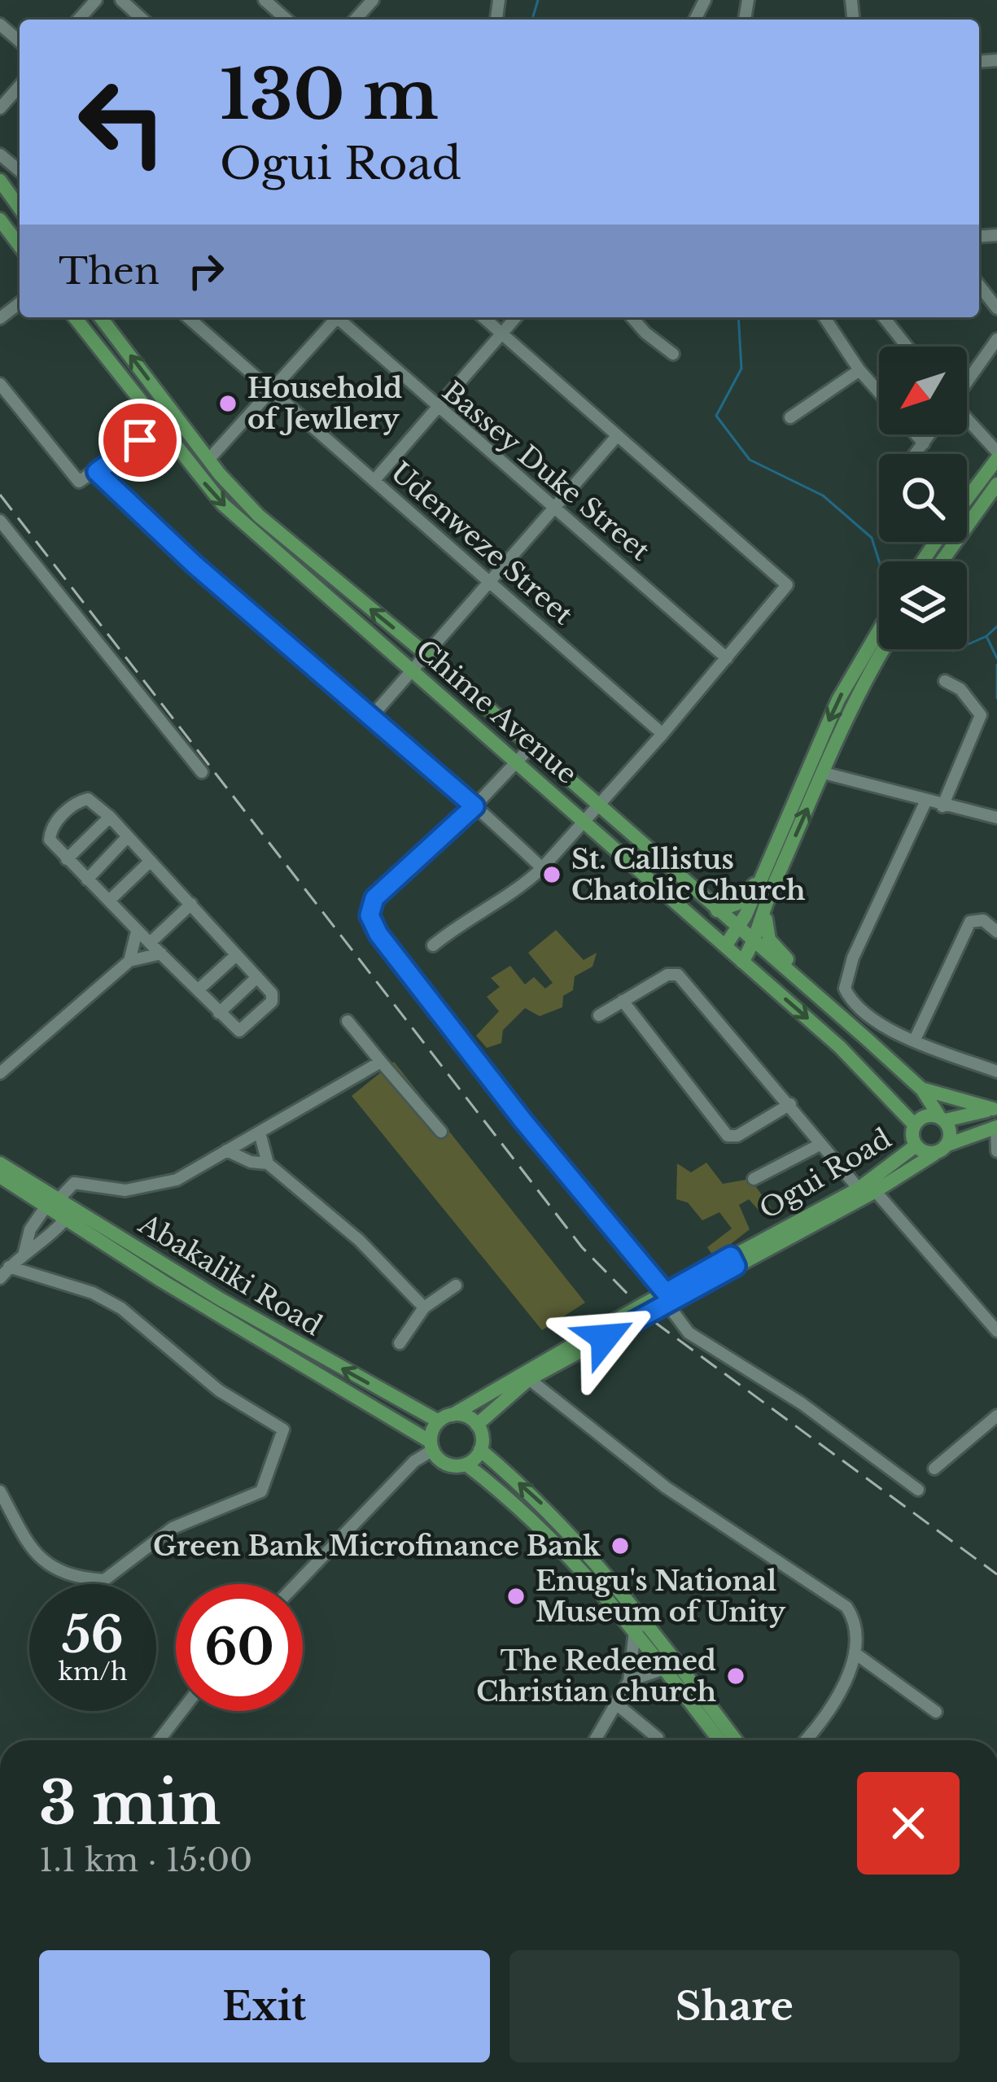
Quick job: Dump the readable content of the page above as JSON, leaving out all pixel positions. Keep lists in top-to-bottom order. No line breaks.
{"streets":{"main road":["Chime Avenue","Ogui Road","Abakaliki Road"],"street":["Bassey Duke Street","Udenweze Street"]},"crossings":[["Chime Avenue","Ogui Road"],["Ogui Road","Abakaliki Road"]],"places":["Household of Jewllery","St. Callistus Chatolic Church","Green Bank Microfinance Bank","Enugu's National Museum of Unity","The Redeemed Christian church"],"north":"bottom left","page":{"turn":["130 m","Ogui Road"],"then":"Then","speed":"56 km/h","limit":"60","heading":["3 min","1.1 km · 15:00"],"buttons":["Exit","Share"]}}
